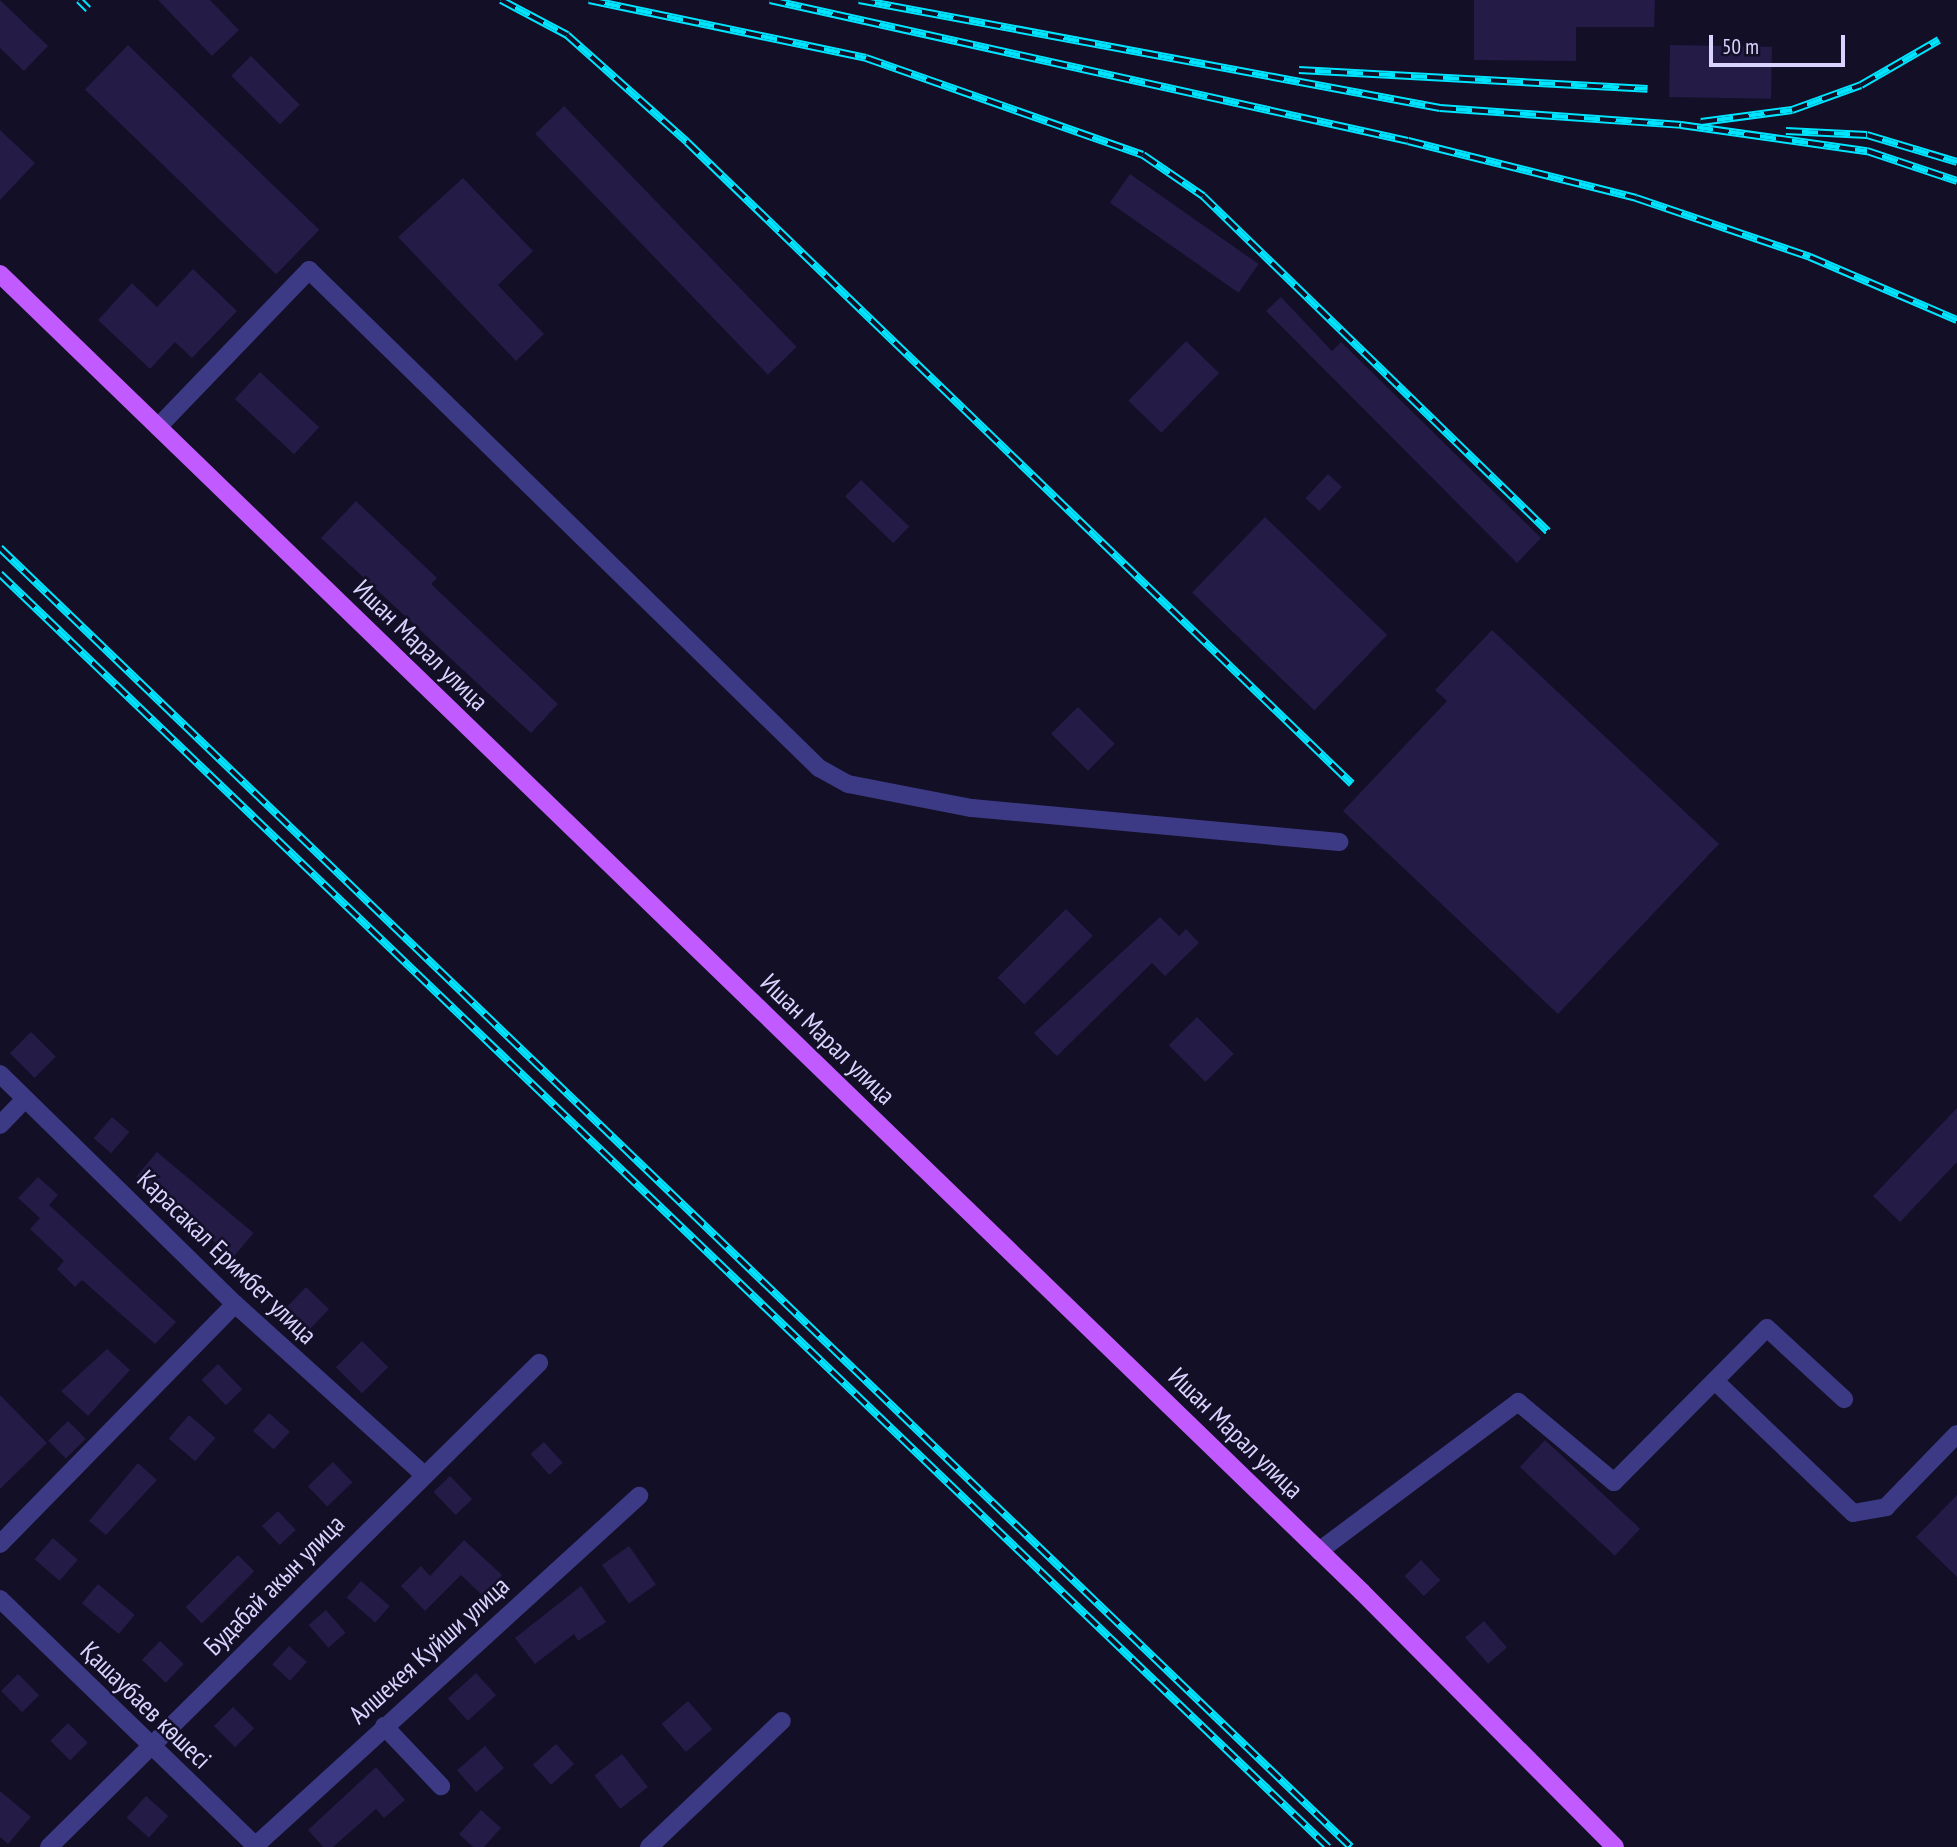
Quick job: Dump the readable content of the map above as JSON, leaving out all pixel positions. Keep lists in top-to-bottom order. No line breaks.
{"streets":{"main road":["Ишан Марал улица"],"street":["Карасакал Еримбет улица","Будабай акын улица","Алшекея Куйши улица","Қашаубаев көшесі"]},"crossings":[["Карасакал Еримбет улица","Будабай акын улица"],["Будабай акын улица","Қашаубаев көшесі"],["Алшекея Куйши улица","Қашаубаев көшесі"]],"scale_bar":"50 m"}
